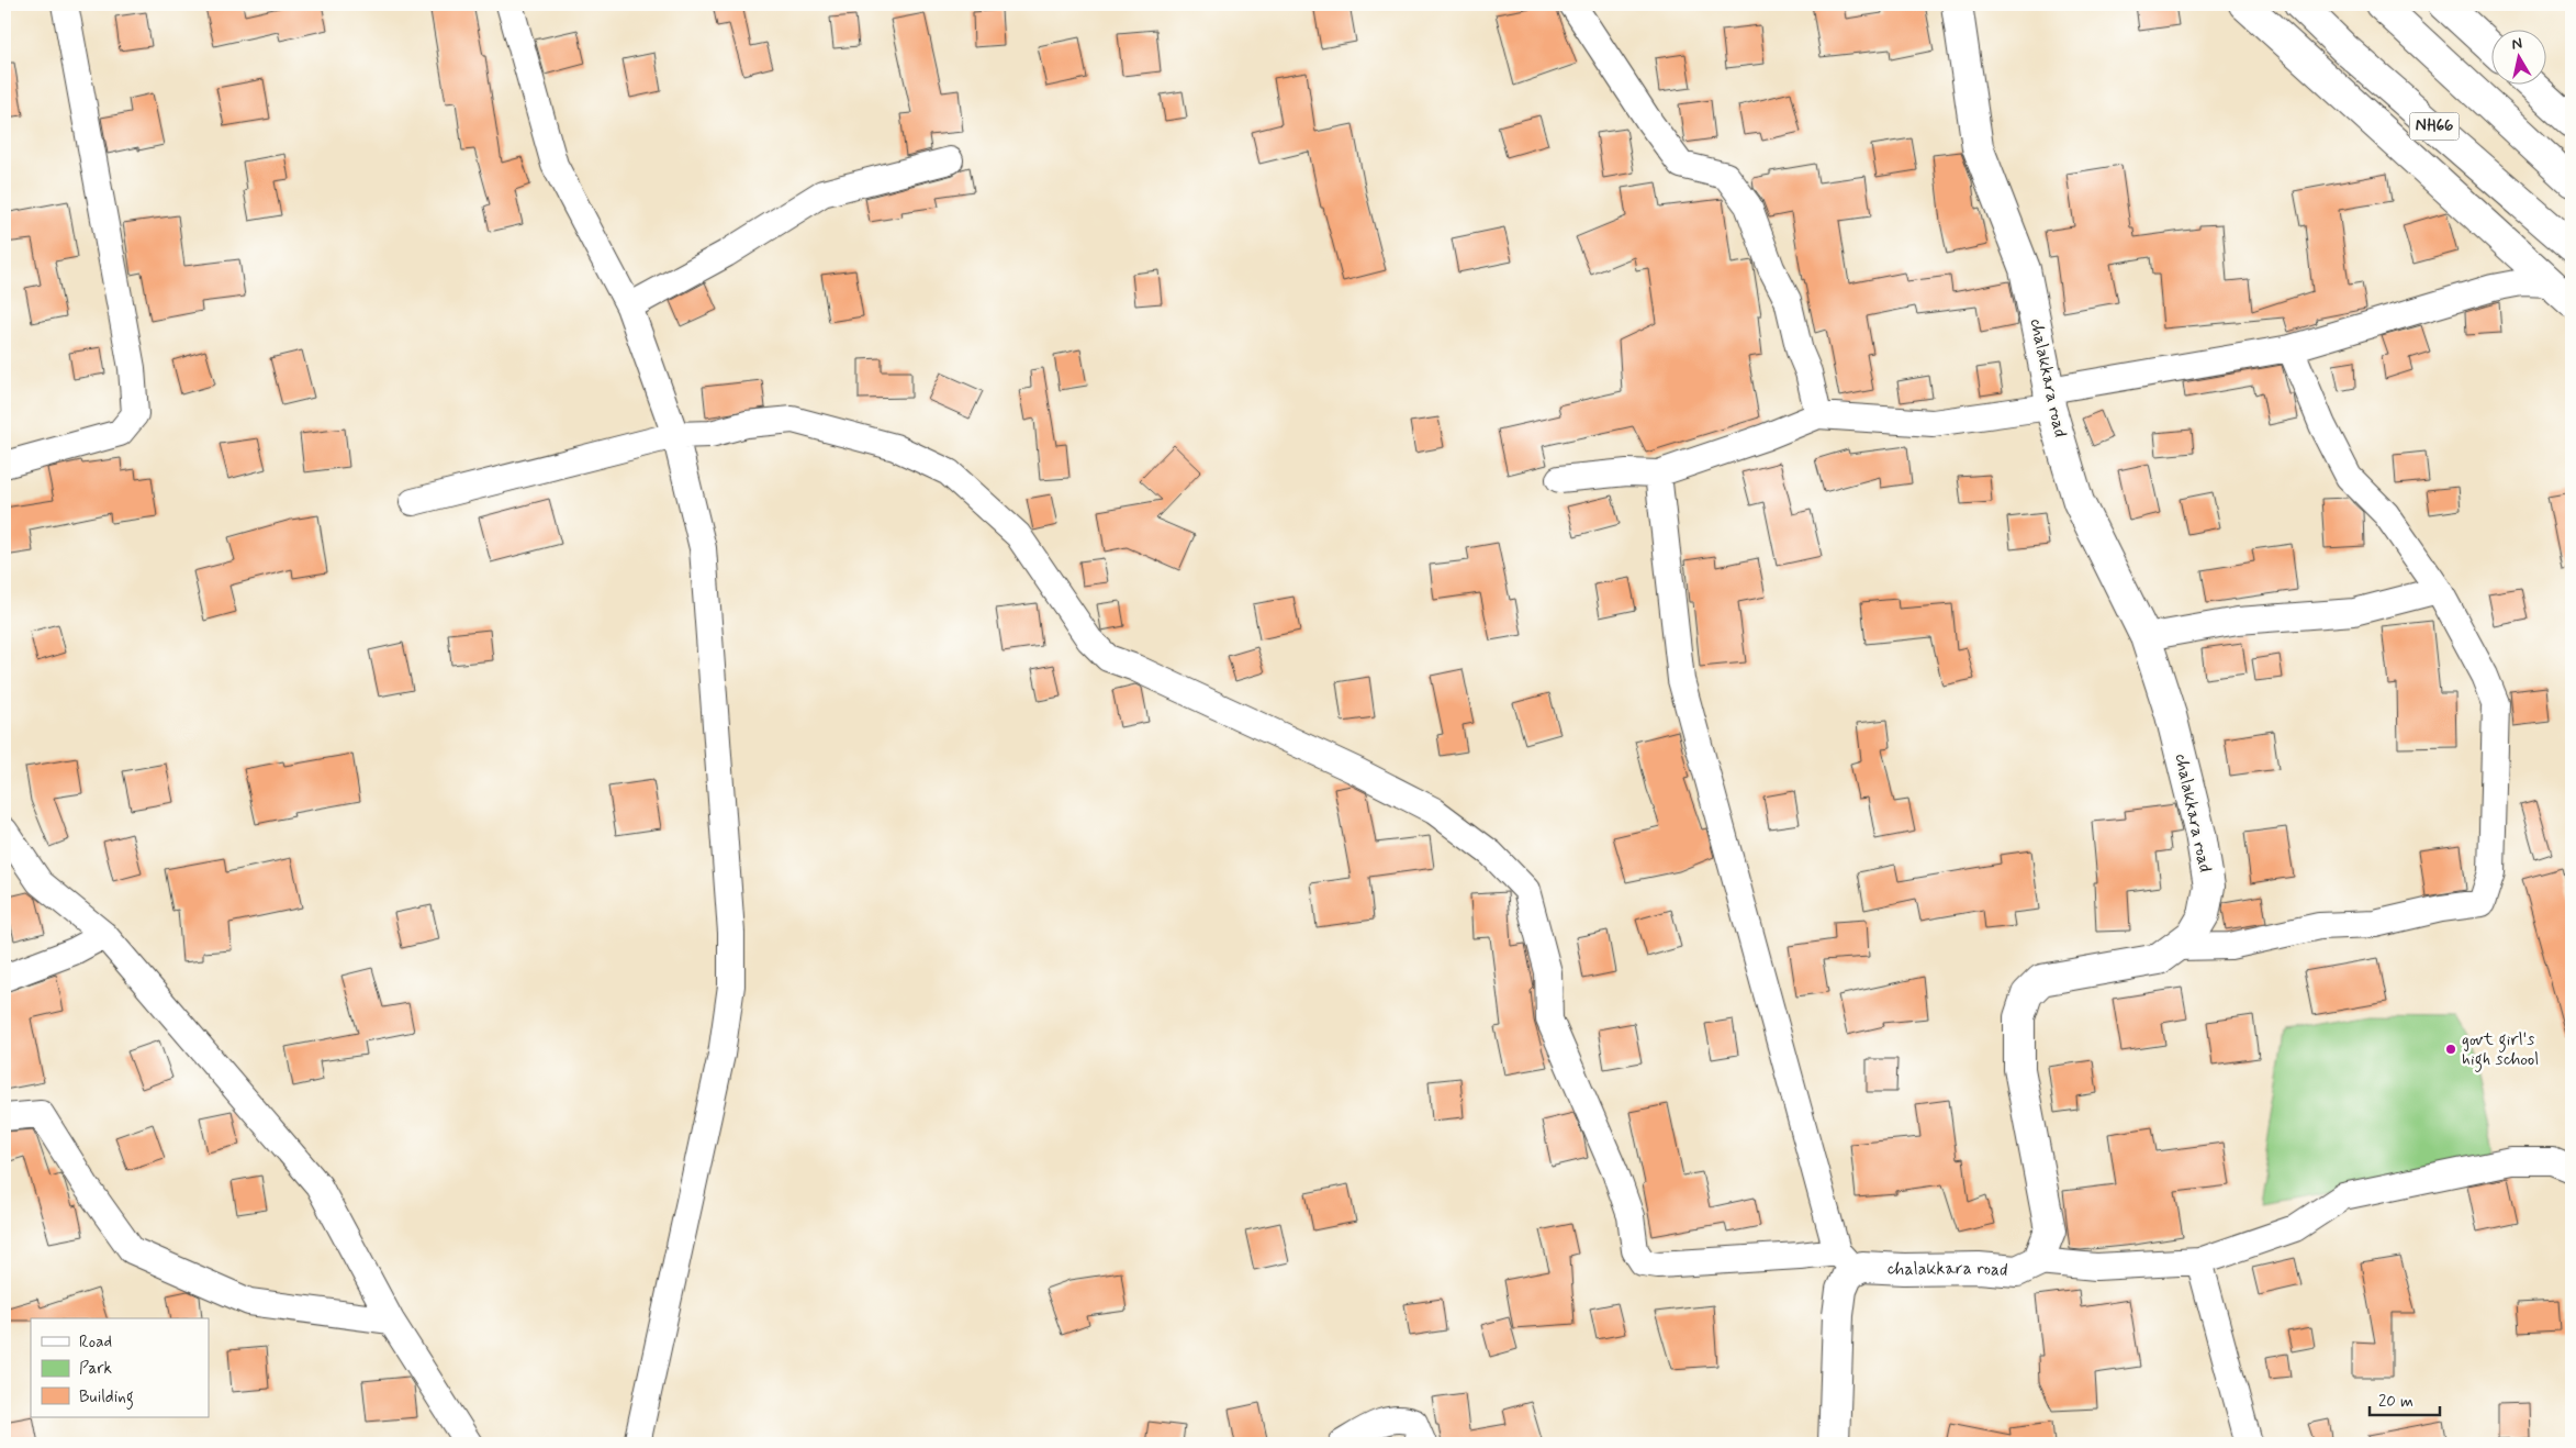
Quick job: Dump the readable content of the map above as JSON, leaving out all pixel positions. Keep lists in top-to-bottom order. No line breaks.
{"streets":{"main road":["NH66","chalakkara road"]},"places":["govt girl's high school"],"legend":["Road","Park","Building"],"scale_bar":"20 m","north":"top"}
